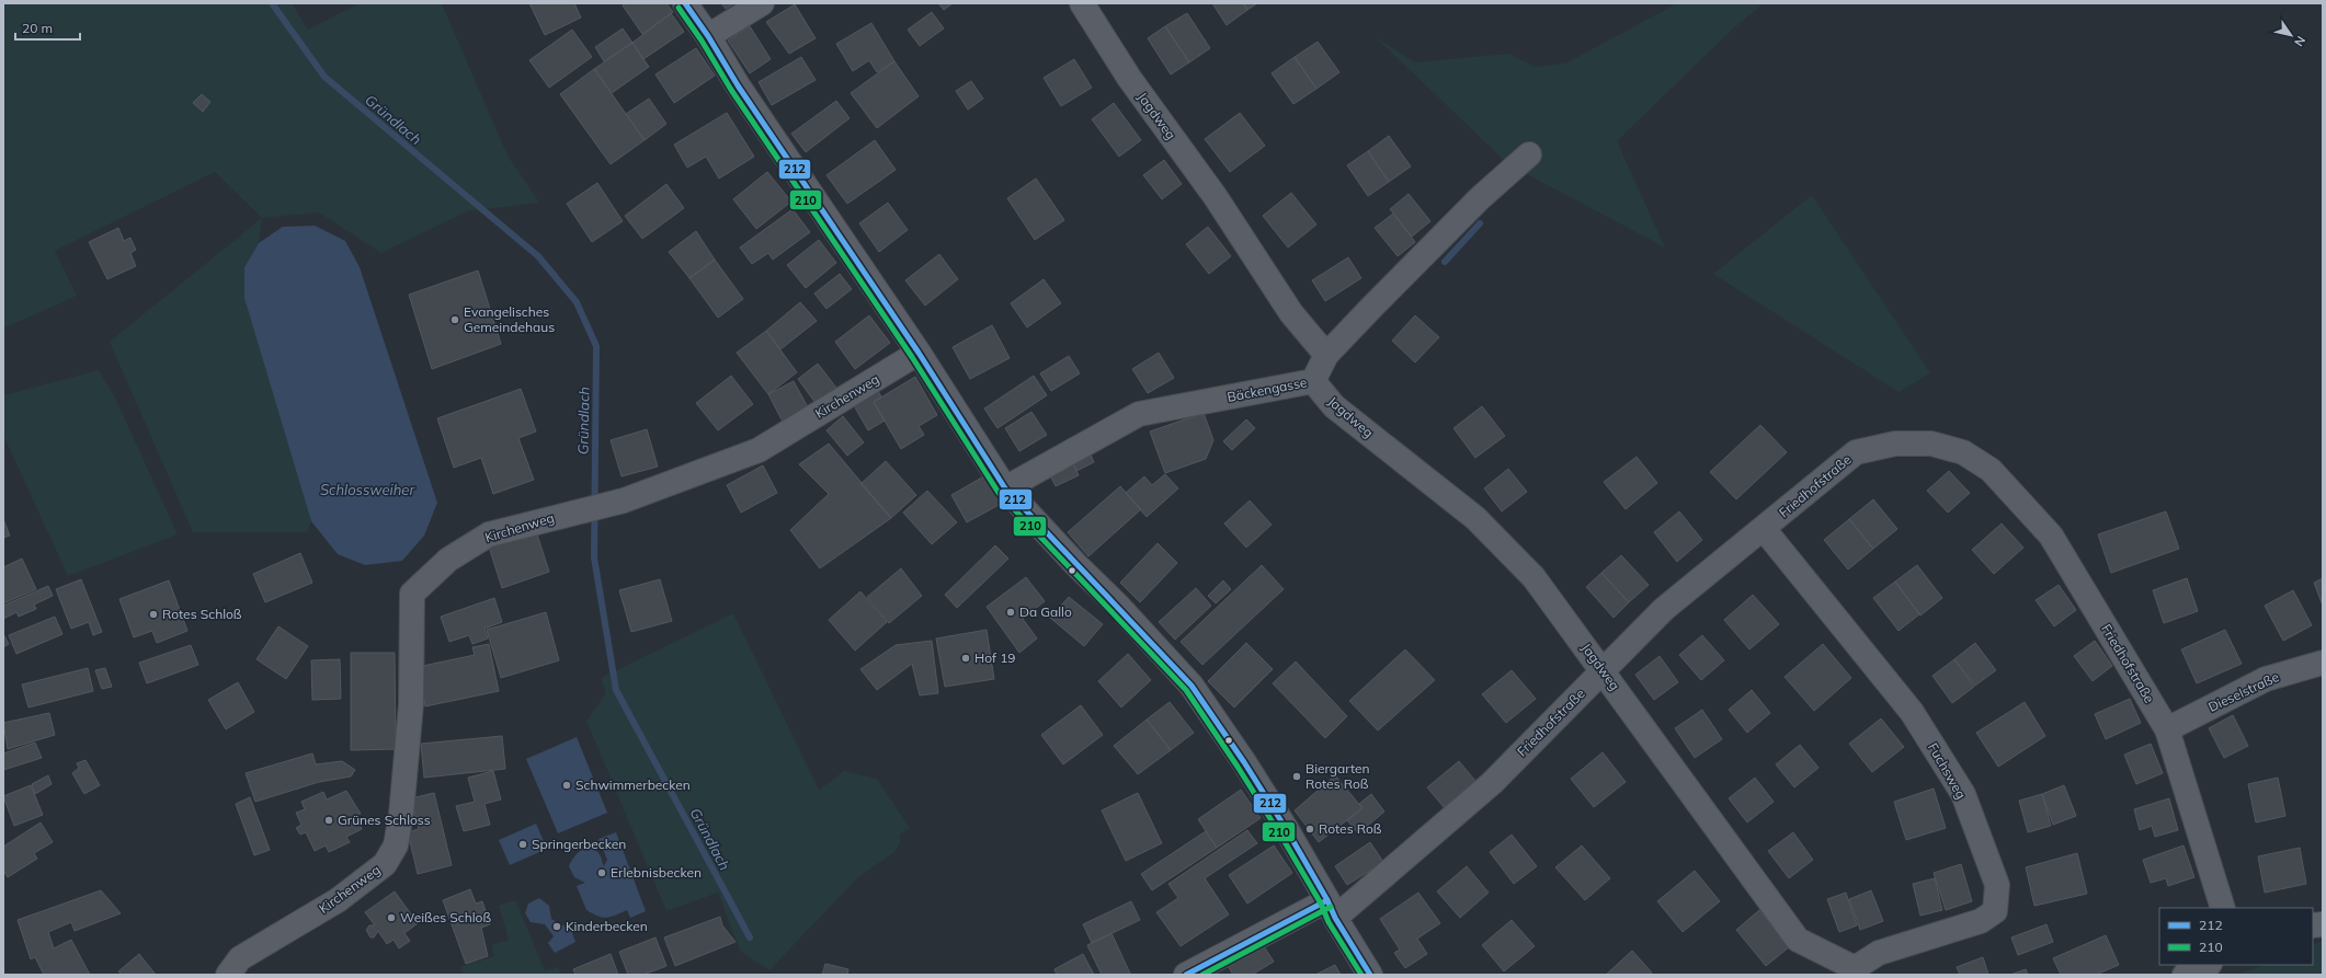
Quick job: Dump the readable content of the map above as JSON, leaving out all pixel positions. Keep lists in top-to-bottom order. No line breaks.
{"streets":{"street":["Jagdweg","Bäckengasse","Kirchenweg","Friedhofstraße","Dieselstraße","Fuchsweg"]},"crossings":[["Jagdweg","Bäckengasse"],["Jagdweg","Friedhofstraße"],["Jagdweg","Fuchsweg"],["Friedhofstraße","Dieselstraße"],["Friedhofstraße","Fuchsweg"]],"water":["Gründlach","Schlossweiher"],"places":["Evangelisches Gemeindehaus","Da Gallo","Rotes Schloß","Hof 19","Biergarten Rotes Roß","Schwimmerbecken","Grünes Schloss","Rotes Roß","Springerbecken","Erlebnisbecken","Weißes Schloß","Kinderbecken"],"lines":["transit line 212","transit line 210"],"legend":["212","210"],"scale_bar":"20 m","north":"bottom right"}
